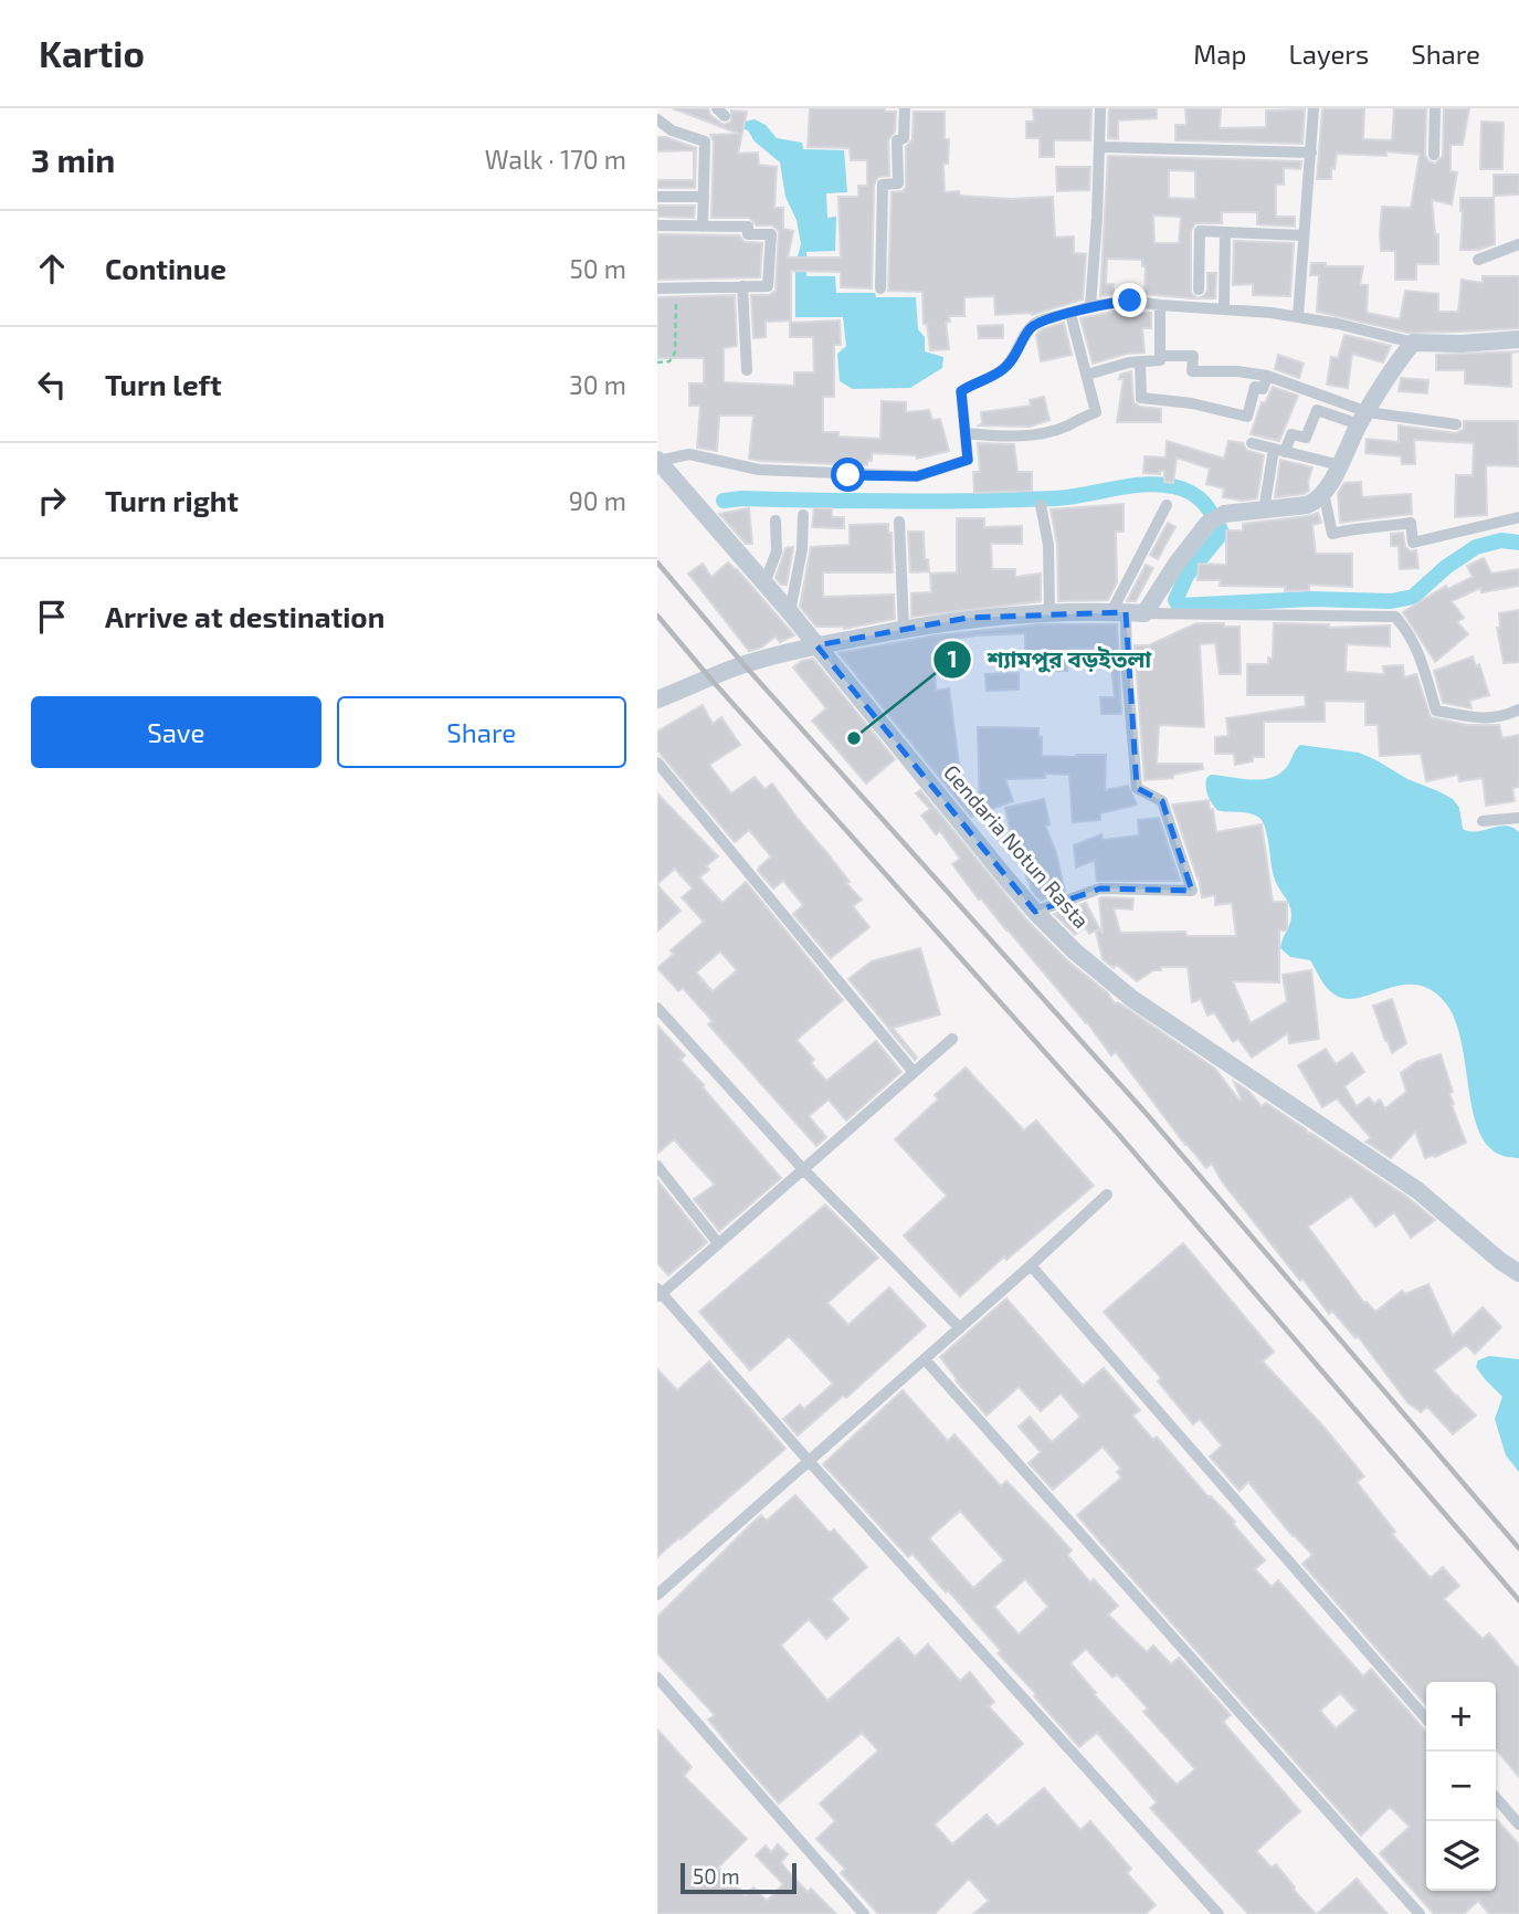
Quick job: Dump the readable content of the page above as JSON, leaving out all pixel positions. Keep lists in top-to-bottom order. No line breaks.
{"streets":{"main road":["Gendaria Notun Rasta"]},"places":["শ্যামপুর বড়ইতলা"],"scale_bar":"50 m","page":{"header":"Kartio","nav":["Map","Layers","Share"],"heading":["3 min","Walk · 170 m"],"list":[["Continue","50 m"],["Turn left","30 m"],["Turn right","90 m"],"Arrive at destination"],"buttons":["Save","Share"],"map_buttons":["+","−"],"scale":"50 m"}}
